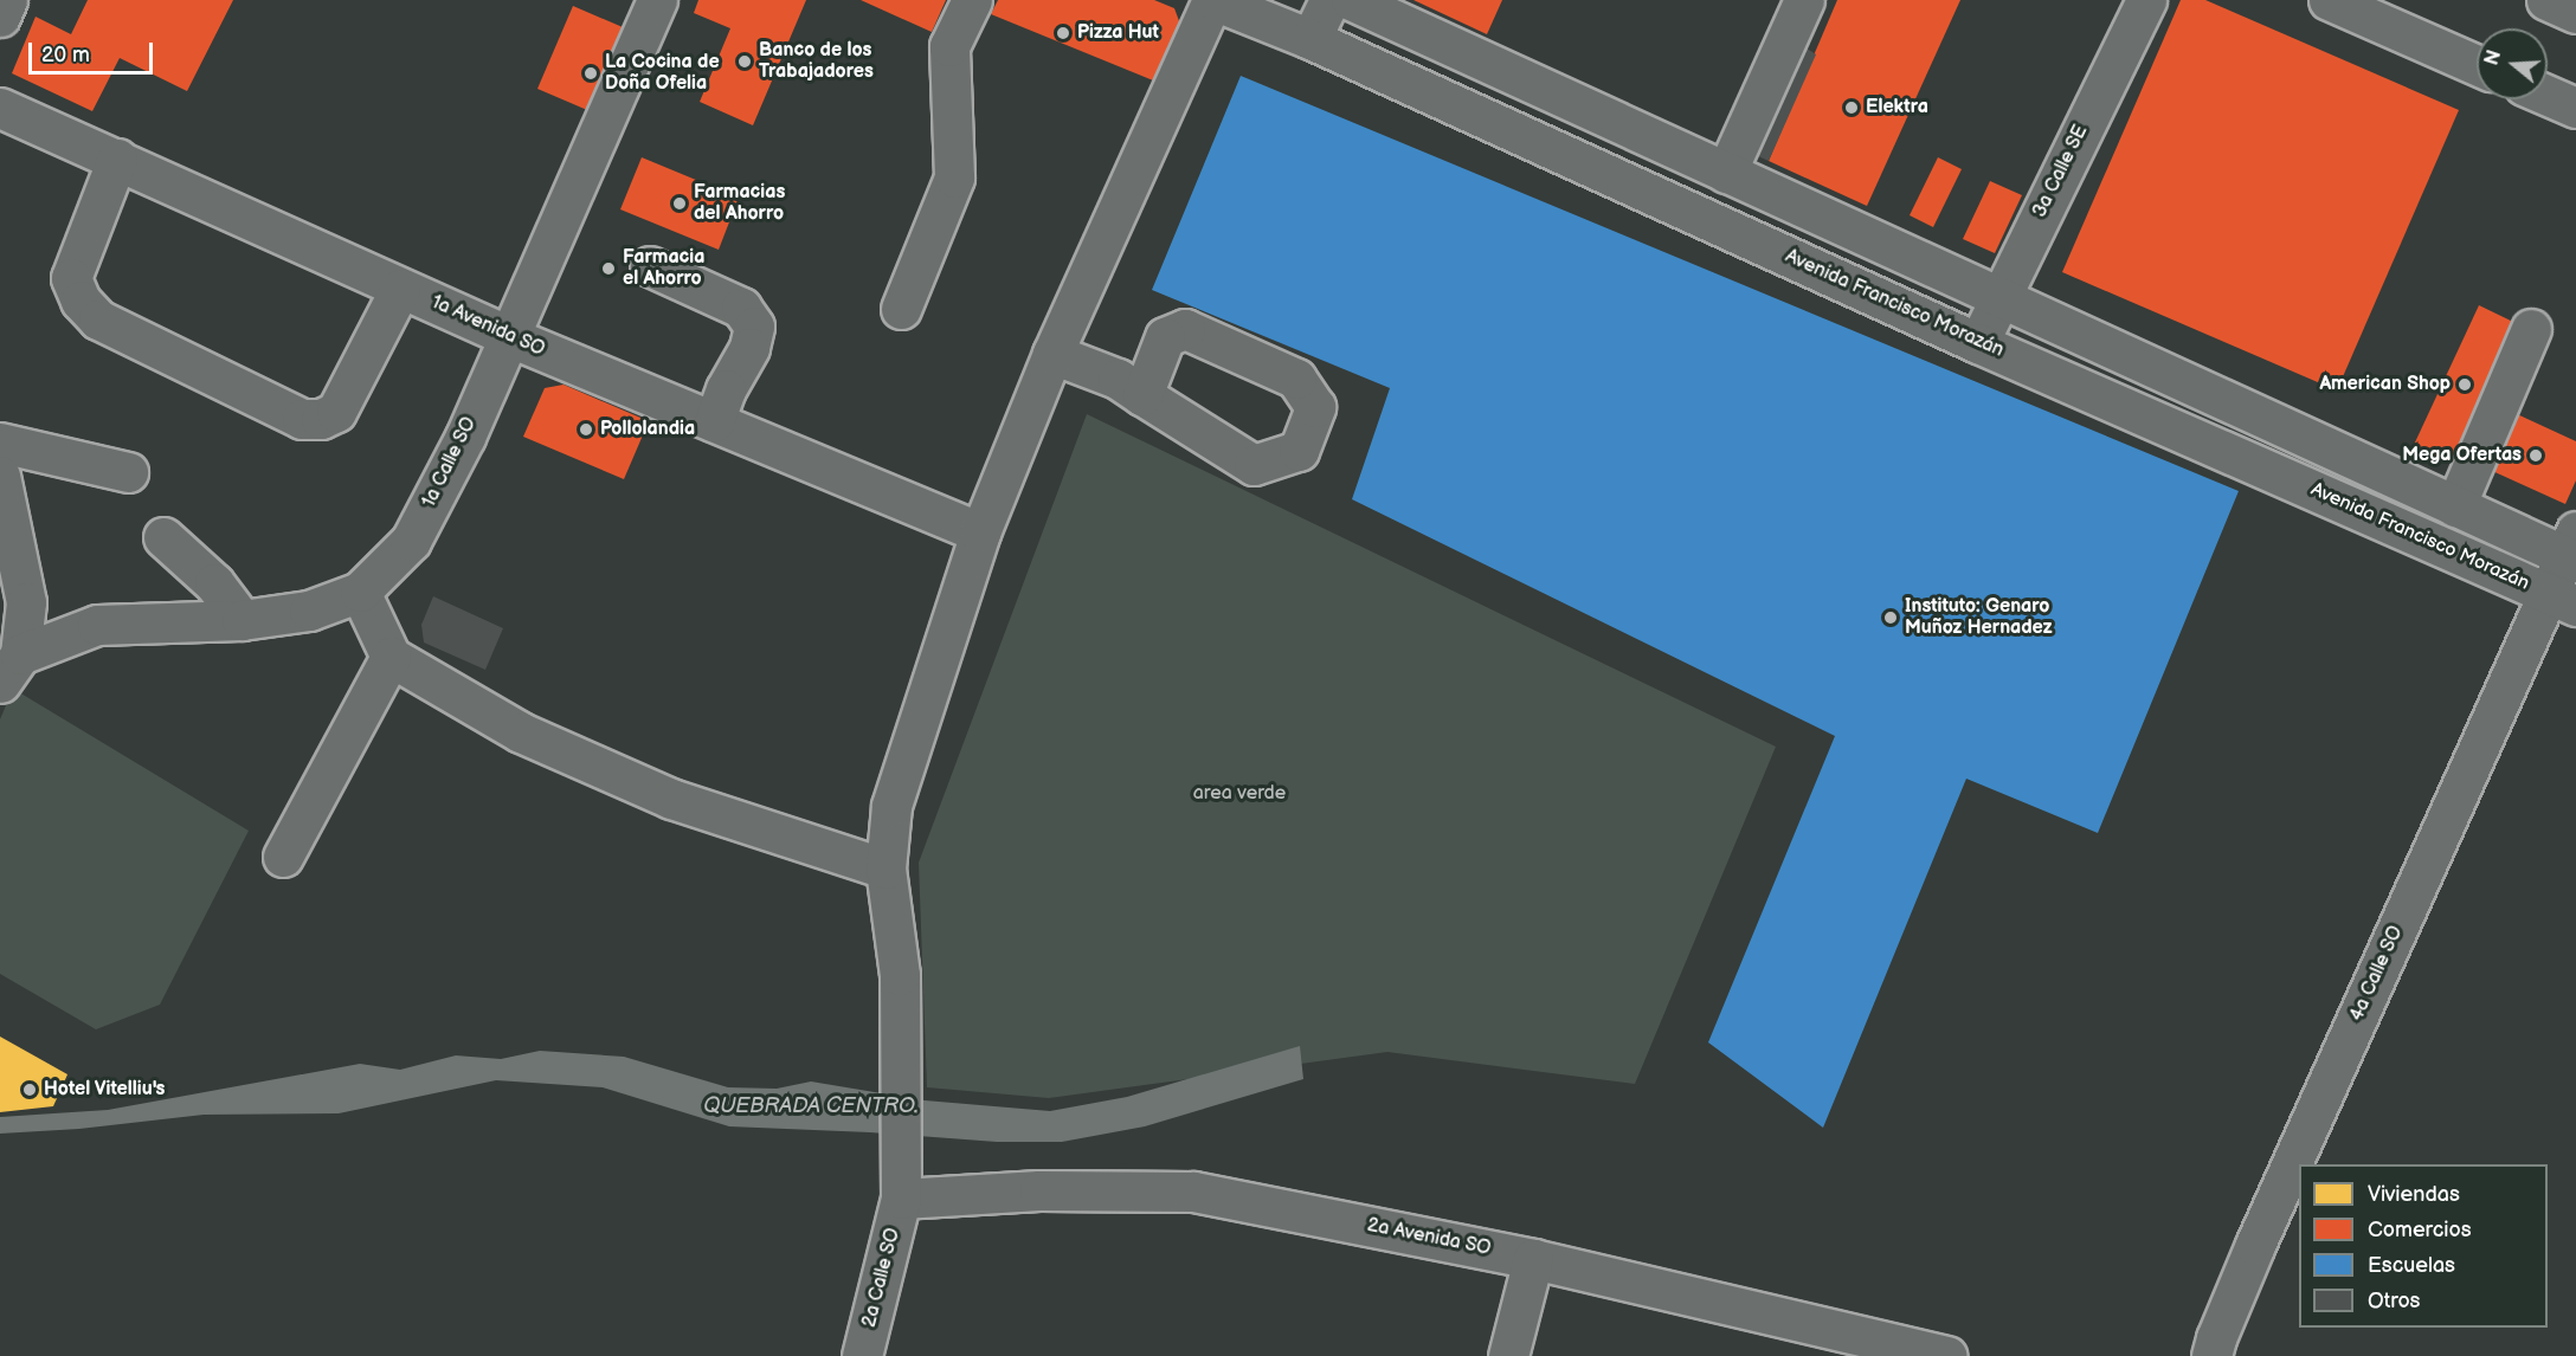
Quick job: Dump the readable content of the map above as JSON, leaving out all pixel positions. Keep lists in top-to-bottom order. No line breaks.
{"streets":{"street":["3a Calle SE","Avenida Francisco Morazán","1a Avenida SO","1a Calle SO","4a Calle SO","2a Avenida SO","2a Calle SO"]},"crossings":[["3a Calle SE","Avenida Francisco Morazán"],["Avenida Francisco Morazán","4a Calle SO"],["Avenida Francisco Morazán","2a Calle SO"],["1a Avenida SO","1a Calle SO"],["1a Avenida SO","2a Calle SO"],["2a Avenida SO","2a Calle SO"]],"water":["QUEBRADA CENTRO."],"parks":["area verde"],"places":["Pizza Hut","Banco de los Trabajadores","La Cocina de Doña Ofelia","Elektra","Farmacias del Ahorro","Farmacia el Ahorro","American Shop","Pollolandia","Mega Ofertas","Instituto: Genaro Muñoz Hernadez","Hotel Vitelliu's"],"legend":["Viviendas","Comercios","Escuelas","Otros"],"scale_bar":"20 m","north":"left"}
